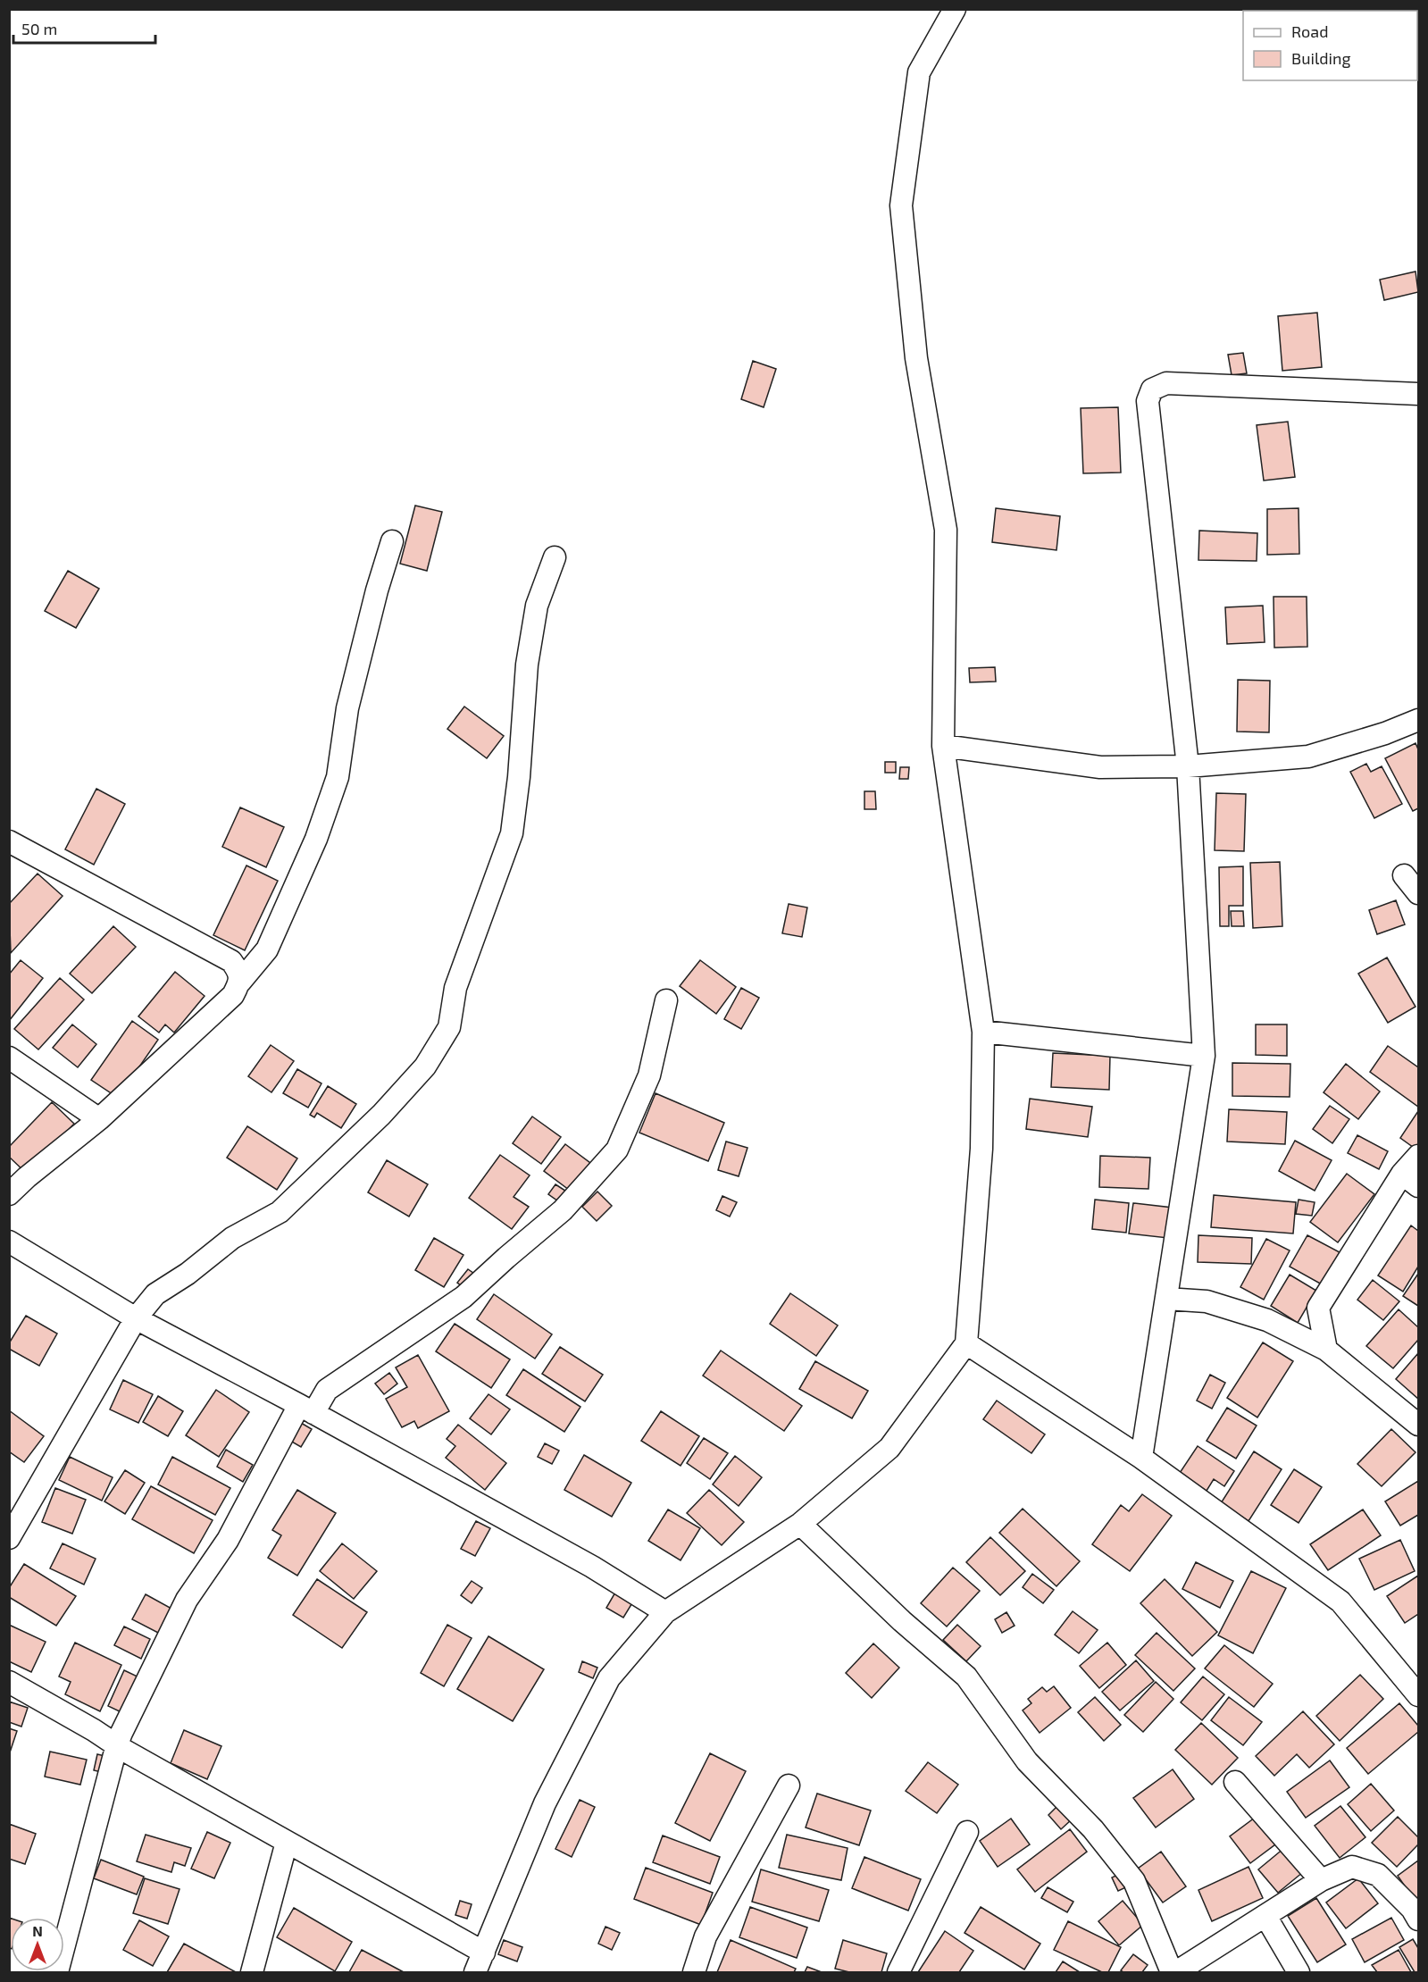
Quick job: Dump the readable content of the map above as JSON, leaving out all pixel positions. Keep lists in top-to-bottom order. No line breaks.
{"legend":["Road","Building"],"scale_bar":"50 m","north":"top"}
